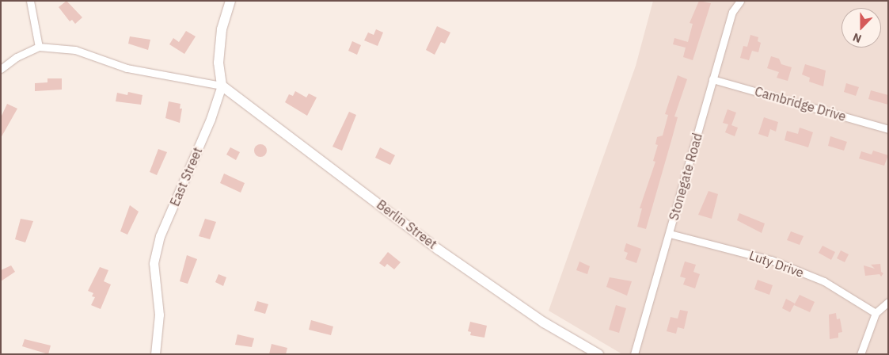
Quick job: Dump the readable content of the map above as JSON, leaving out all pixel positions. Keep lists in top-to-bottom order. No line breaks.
{"streets":{"main road":["East Street","Berlin Street"],"street":["Cambridge Drive","Stonegate Road","Luty Drive"]},"crossings":[["Cambridge Drive","Stonegate Road"],["East Street","Berlin Street"],["Stonegate Road","Luty Drive"]],"north":"bottom"}
